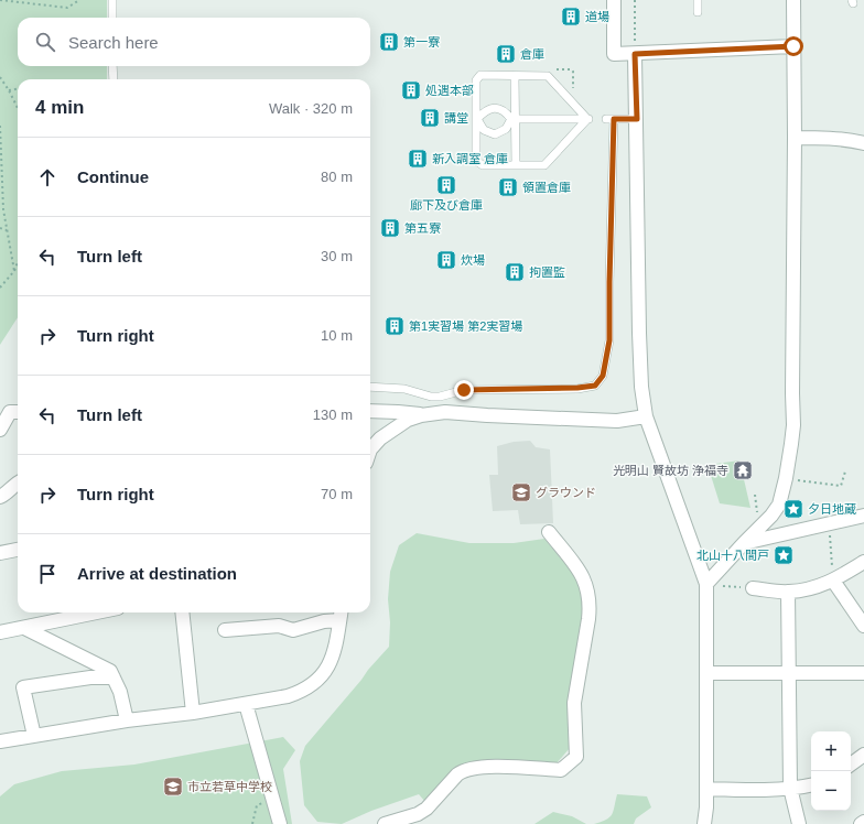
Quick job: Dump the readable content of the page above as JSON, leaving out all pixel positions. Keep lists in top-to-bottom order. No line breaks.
{"places":{"building":["道場","第一寮","倉庫","処遇本部","講堂","新入調室 倉庫","廊下及び倉庫","領置倉庫","第五寮","炊場","拘置監","第1実習場 第2実習場"],"temple":["光明山 賢故坊 浄福寺"],"school or university":["グラウンド","市立若草中学校"],"place":["夕日地蔵","北山十八間戸"]},"page":{"search":"Search here","heading":["4 min","Walk · 320 m"],"list":[["Continue","80 m"],["Turn left","30 m"],["Turn right","10 m"],["Turn left","130 m"],["Turn right","70 m"],"Arrive at destination"],"map_buttons":["+","−"]}}
